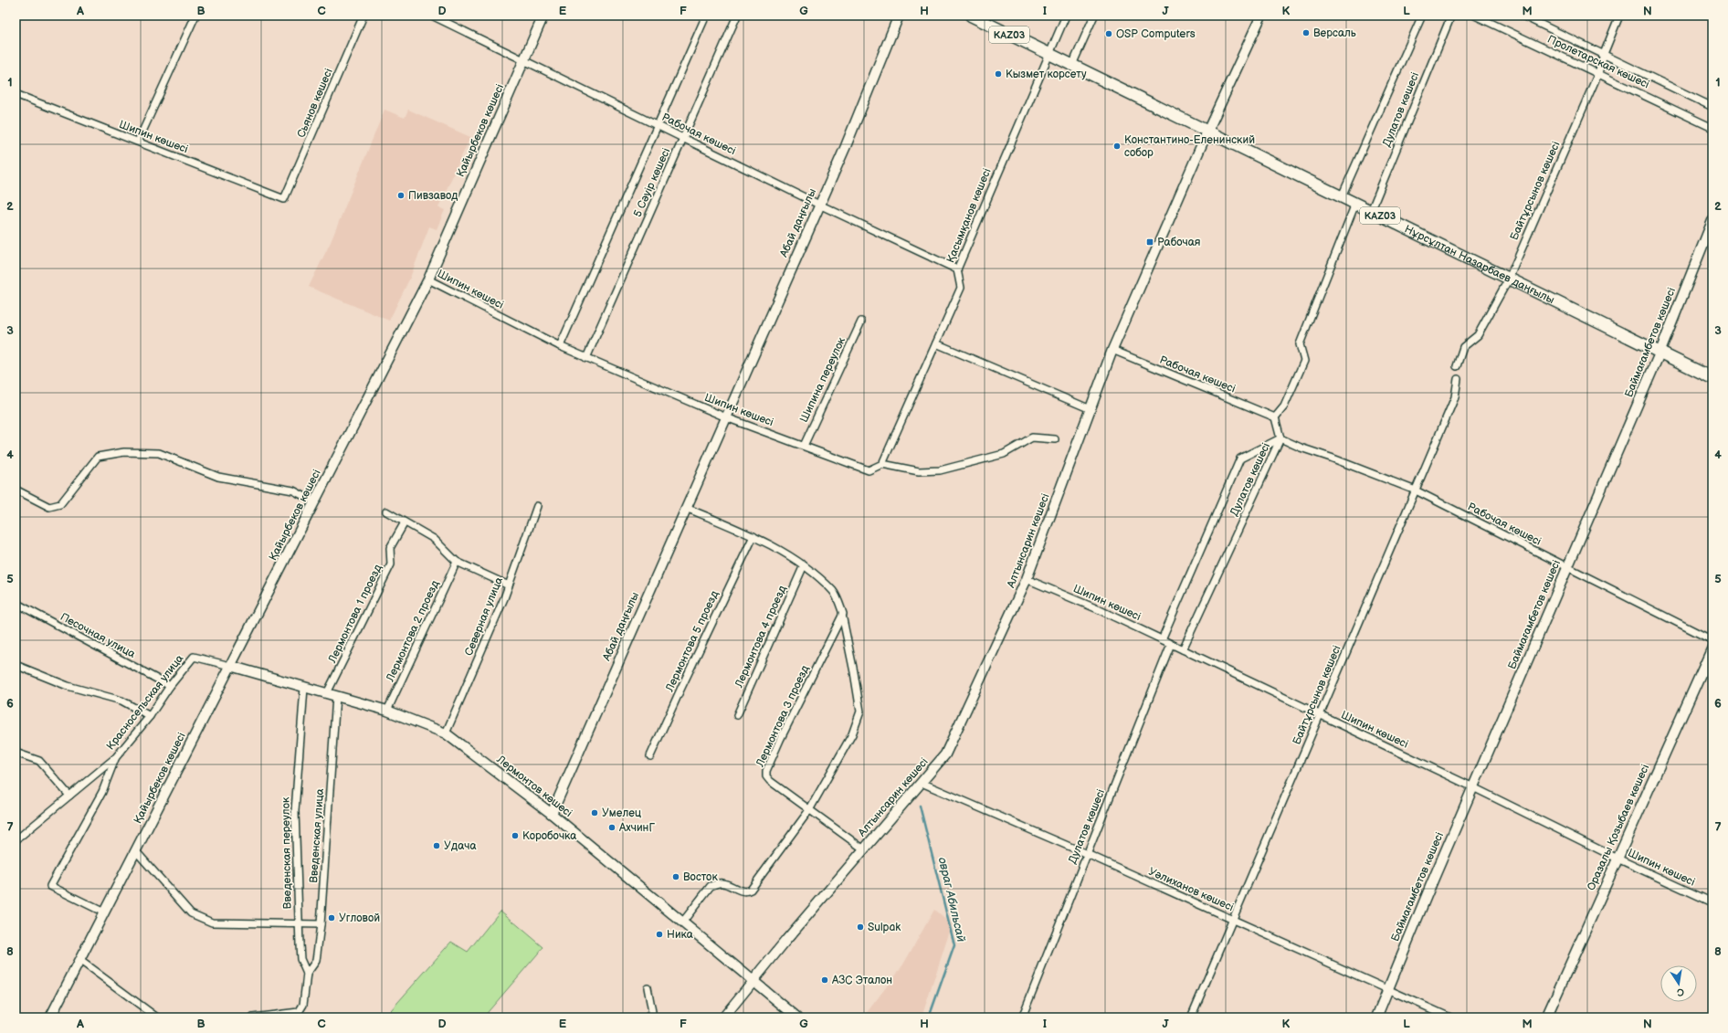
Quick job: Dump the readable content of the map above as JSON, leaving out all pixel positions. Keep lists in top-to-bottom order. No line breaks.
{"streets":{"main road":["KАZ03","Нұрсұлтан Назарбаев даңғылы"],"street":["Пролетарская көшесі","Сьянов көшесі","Дулатов көшесі","Қайырбеков көшесі","Рабочая көшесі","Шипин көшесі","5 Сәуір көшесі","Байтұрсынов көшесі","Қасымқанов көшесі","Абай даңғылы","Баймағамбетов көшесі","Шипина переулок","Алтынсарин көшесі","Лермонтова 1 проезд","Северная улица","Лермонтова 2 проезд","Песочная улица","Лермонтова 4 проезд","Лермонтова 5 проезд","Красносельская улица","Лермонтова 3 проезд","Лермонтов көшесі","Оразалы Қозыбаев көшесі","Введенская улица","Введенская переулок","Уәлиханов көшесі"]},"crossings":[["Пролетарская көшесі","Байтұрсынов көшесі"],["Сьянов көшесі","Шипин көшесі"],["Дулатов көшесі","Рабочая көшесі"],["Дулатов көшесі","Шипин көшесі"],["Дулатов көшесі","Нұрсұлтан Назарбаев даңғылы"],["Дулатов көшесі","Уәлиханов көшесі"],["Қайырбеков көшесі","Рабочая көшесі"],["Қайырбеков көшесі","Шипин көшесі"],["Қайырбеков көшесі","Красносельская улица"],["Қайырбеков көшесі","Лермонтов көшесі"],["Рабочая көшесі","5 Сәуір көшесі"],["Рабочая көшесі","Байтұрсынов көшесі"],["Рабочая көшесі","Қасымқанов көшесі"],["Рабочая көшесі","Абай даңғылы"],["Рабочая көшесі","Баймағамбетов көшесі"],["Рабочая көшесі","Алтынсарин көшесі"],["Шипин көшесі","5 Сәуір көшесі"],["Шипин көшесі","Байтұрсынов көшесі"],["Шипин көшесі","Қасымқанов көшесі"],["Шипин көшесі","Абай даңғылы"],["Шипин көшесі","Баймағамбетов көшесі"],["Шипин көшесі","Шипина переулок"],["Шипин көшесі","Алтынсарин көшесі"],["Шипин көшесі","Оразалы Қозыбаев көшесі"],["Байтұрсынов көшесі","Нұрсұлтан Назарбаев даңғылы"],["Байтұрсынов көшесі","Уәлиханов көшесі"],["Қасымқанов көшесі","Нұрсұлтан Назарбаев даңғылы"],["Абай даңғылы","Лермонтов көшесі"],["Нұрсұлтан Назарбаев даңғылы","Баймағамбетов көшесі"],["Нұрсұлтан Назарбаев даңғылы","Алтынсарин көшесі"],["Баймағамбетов көшесі","Уәлиханов көшесі"],["Алтынсарин көшесі","Лермонтова 3 проезд"],["Алтынсарин көшесі","Лермонтов көшесі"],["Алтынсарин көшесі","Уәлиханов көшесі"],["Лермонтова 1 проезд","Лермонтов көшесі"],["Северная улица","Лермонтов көшесі"],["Лермонтова 2 проезд","Лермонтов көшесі"],["Песочная улица","Красносельская улица"],["Красносельская улица","Лермонтов көшесі"],["Лермонтов көшесі","Введенская улица"],["Лермонтов көшесі","Введенская переулок"],["Введенская улица","Введенская переулок"]],"water":["овраг Абильсай"],"places":{"other":["Версаль","OSP Computers","Кызмет корсету","Константино-Еленинский собор","Пивзавод","Умелец","АхчинГ","Коробочка","Удача","Восток","Угловой","Sulpak","Ника","АЗС Эталон"],"transit":["Рабочая"]},"north":"bottom","grid":{"columns":["A","B","C","D","E","F","G","H","I","J","K","L","M","N"],"rows":["1","2","3","4","5","6","7","8"]}}
